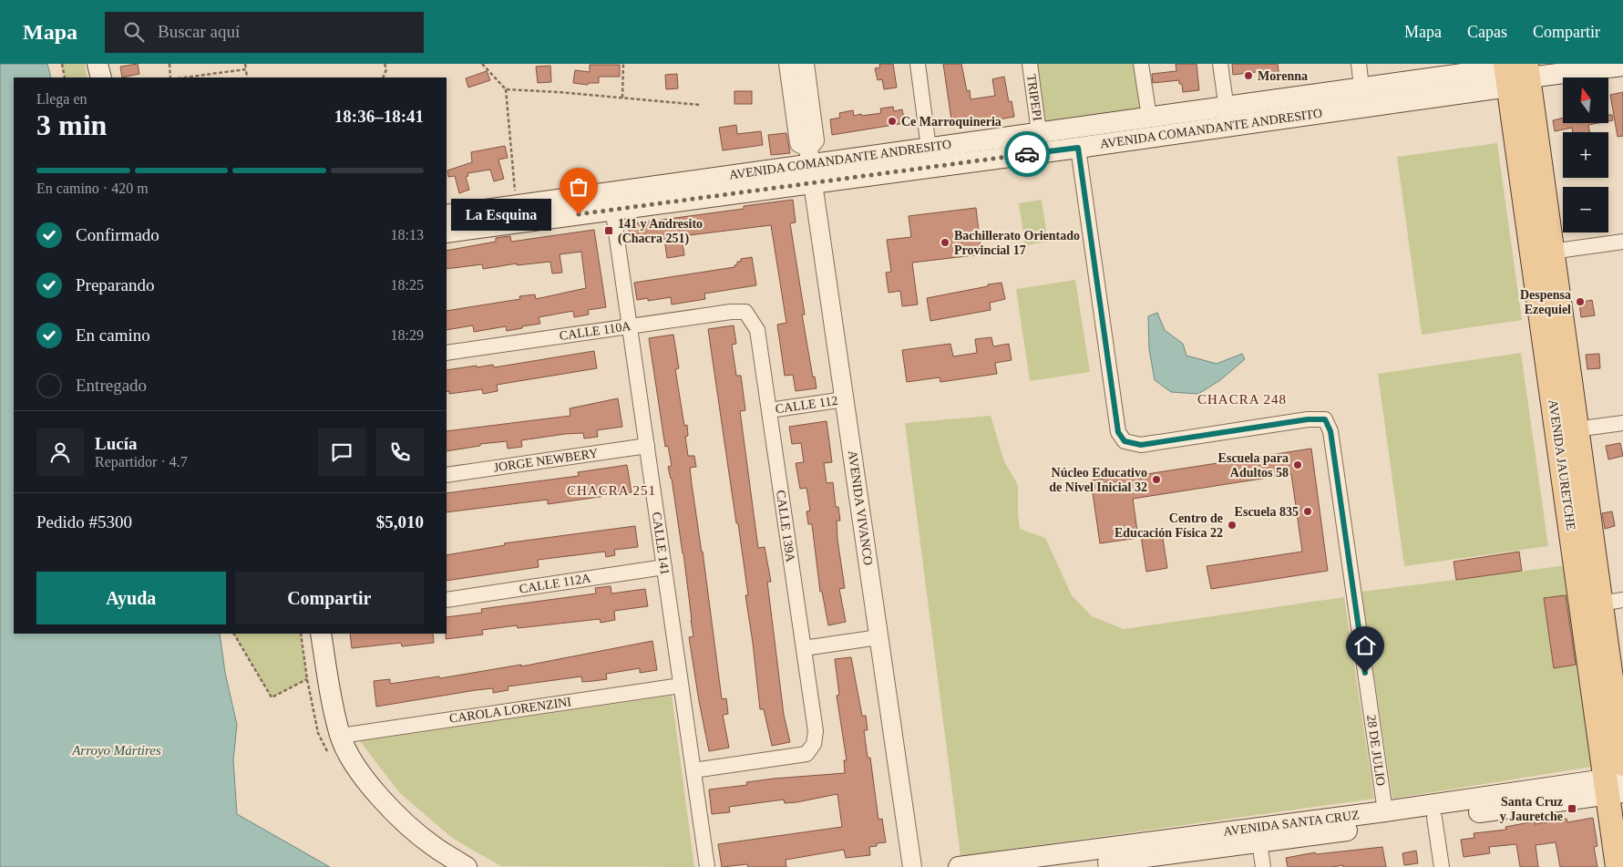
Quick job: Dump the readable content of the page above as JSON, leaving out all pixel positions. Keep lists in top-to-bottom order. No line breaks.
{"streets":{"main road":["AVENIDA COMANDANTE ANDRESITO","AVENIDA JAURETCHE","AVENIDA SANTA CRUZ"],"street":["TRIPEPI","CALLE 110A","CALLE 112","JORGE NEWBERY","AVENIDA VIVANCO","CALLE 139A","CALLE 141","CALLE 112A","CAROLA LORENZINI","28 DE JULIO"]},"crossings":[["TRIPEPI","AVENIDA COMANDANTE ANDRESITO"],["AVENIDA COMANDANTE ANDRESITO","AVENIDA JAURETCHE"],["AVENIDA COMANDANTE ANDRESITO","AVENIDA VIVANCO"],["AVENIDA COMANDANTE ANDRESITO","CALLE 141"],["AVENIDA COMANDANTE ANDRESITO","28 DE JULIO"],["CALLE 110A","CALLE 139A"],["CALLE 110A","CALLE 141"],["CALLE 112","AVENIDA VIVANCO"],["CALLE 112","CALLE 139A"],["JORGE NEWBERY","CALLE 141"],["AVENIDA JAURETCHE","AVENIDA SANTA CRUZ"],["CALLE 139A","CALLE 141"],["CALLE 141","CALLE 112A"],["CALLE 141","CAROLA LORENZINI"],["28 DE JULIO","AVENIDA SANTA CRUZ"]],"districts":["CHACRA 248","CHACRA 251"],"water":["Arroyo Mártires"],"places":{"other":["Morenna","Ce Marroquineria","La Esquina","Bachillerato Orientado Provincial 17","Despensa Ezequiel","Escuela para Adultos 58","Núcleo Educativo de Nivel Inicial 32","Escuela 835","Centro de Educación Física 22"],"transit":["141 y Andresito (Chacra 251)","Santa Cruz y Jauretche"]},"north":"top","page":{"header":"Mapa","search":"Buscar aquí","nav":["Mapa","Capas","Compartir"],"map_buttons":["+","−"],"heading":["3 min","Llega en","18:36–18:41"],"panel":["Lucía","Repartidor · 4.7","Pedido #5300","$5,010"],"bar":"En camino · 420 m","bubble":"La Esquina","list":[["Confirmado","18:13"],["Preparando","18:25"],["En camino","18:29"],"Entregado"],"buttons":["Ayuda","Compartir"]}}
